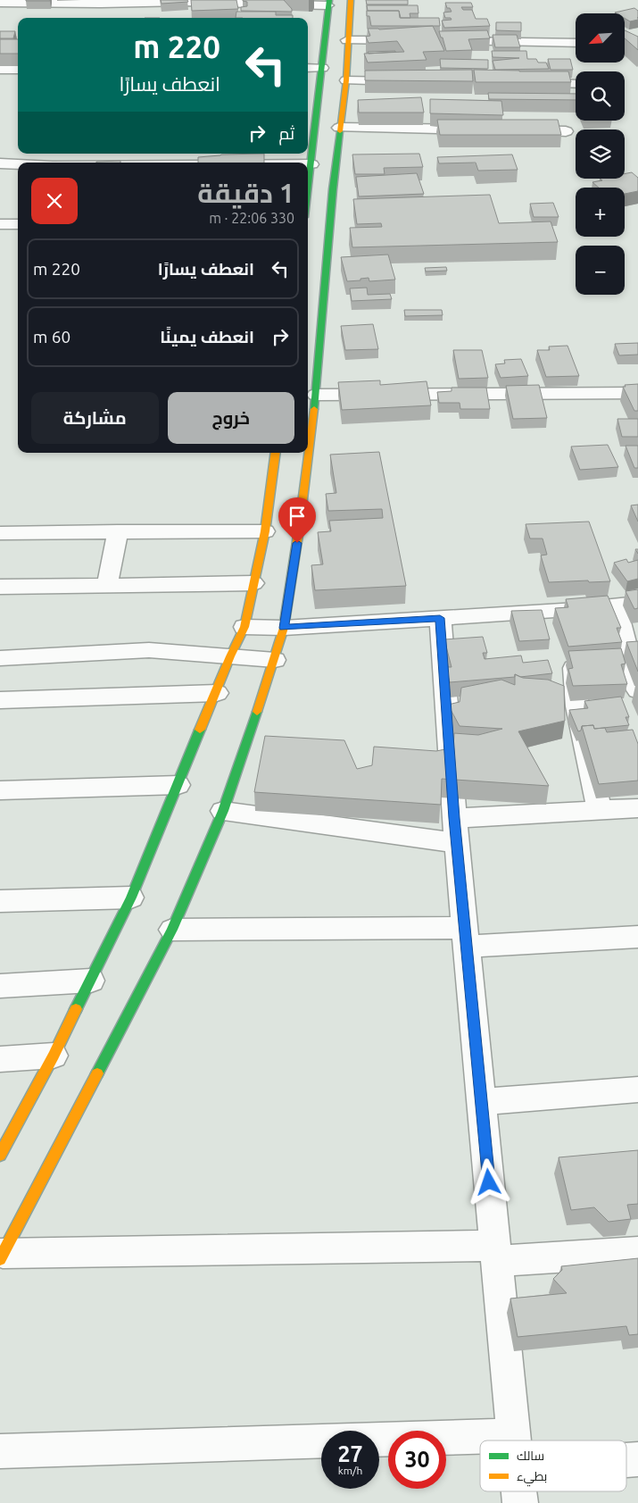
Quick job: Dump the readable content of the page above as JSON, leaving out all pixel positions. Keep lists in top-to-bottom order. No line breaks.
{"legend":["سالك","بطيء"],"north":"bottom left","page":{"map_buttons":["+","−"],"turn":["220 m","انعطف يسارًا"],"then":"ثم","heading":["1 دقيقة","330 m · 22:06"],"list":[{"name":"انعطف يسارًا","value":"220 m"},{"name":"انعطف يمينًا","value":"60 m"}],"buttons":["خروج","مشاركة"],"speed":"27 km/h","limit":"30"}}
